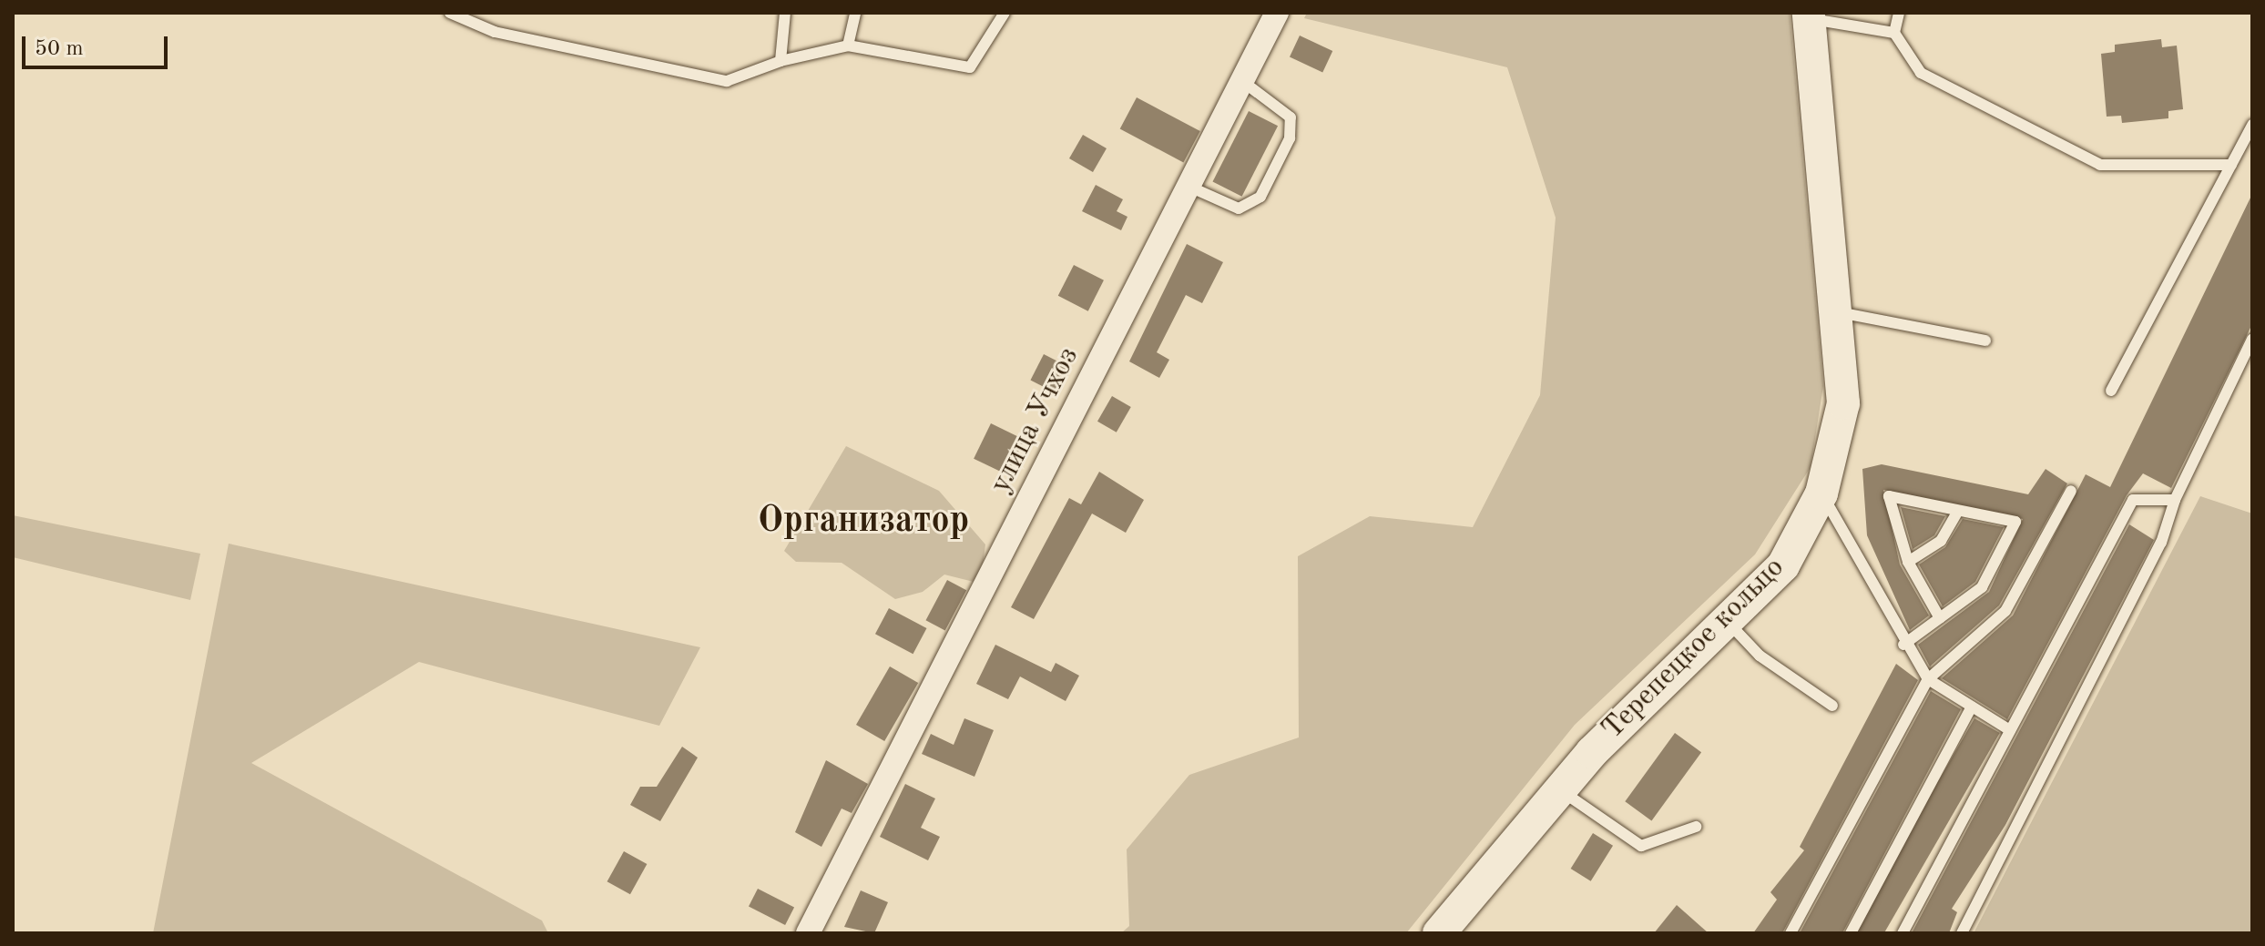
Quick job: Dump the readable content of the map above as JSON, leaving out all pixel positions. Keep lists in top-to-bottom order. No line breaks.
{"streets":{"street":["улица Учхоз","Терепецкое кольцо"]},"districts":["Организатор"],"scale_bar":"50 m"}
